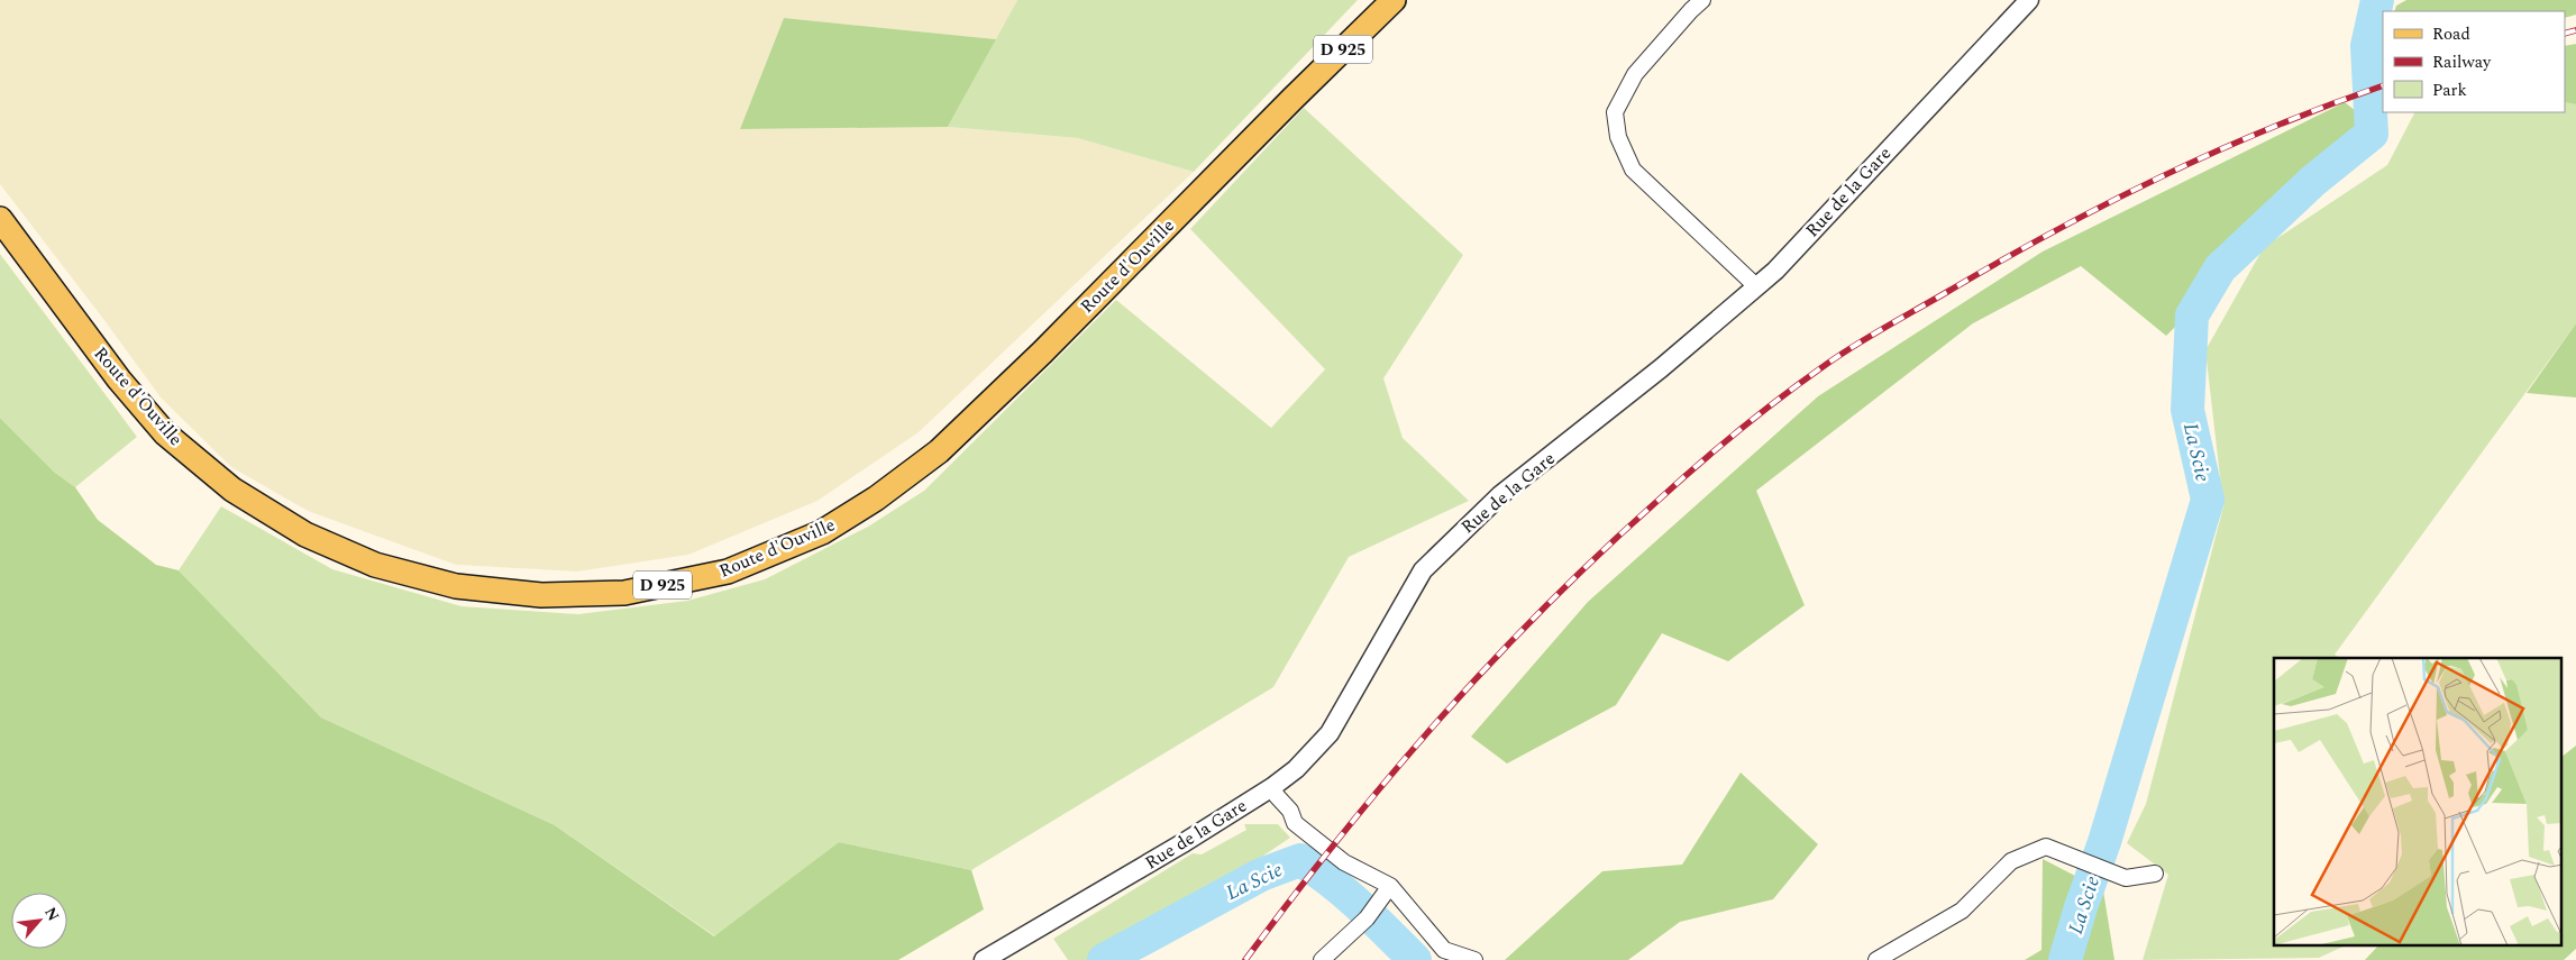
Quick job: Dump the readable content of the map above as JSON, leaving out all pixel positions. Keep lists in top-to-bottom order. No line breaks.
{"streets":{"main road":["D 925","Route d'Ouville"],"street":["Rue de la Gare"]},"water":["La Scie"],"legend":["Road","Railway","Park"],"north":"top right"}
